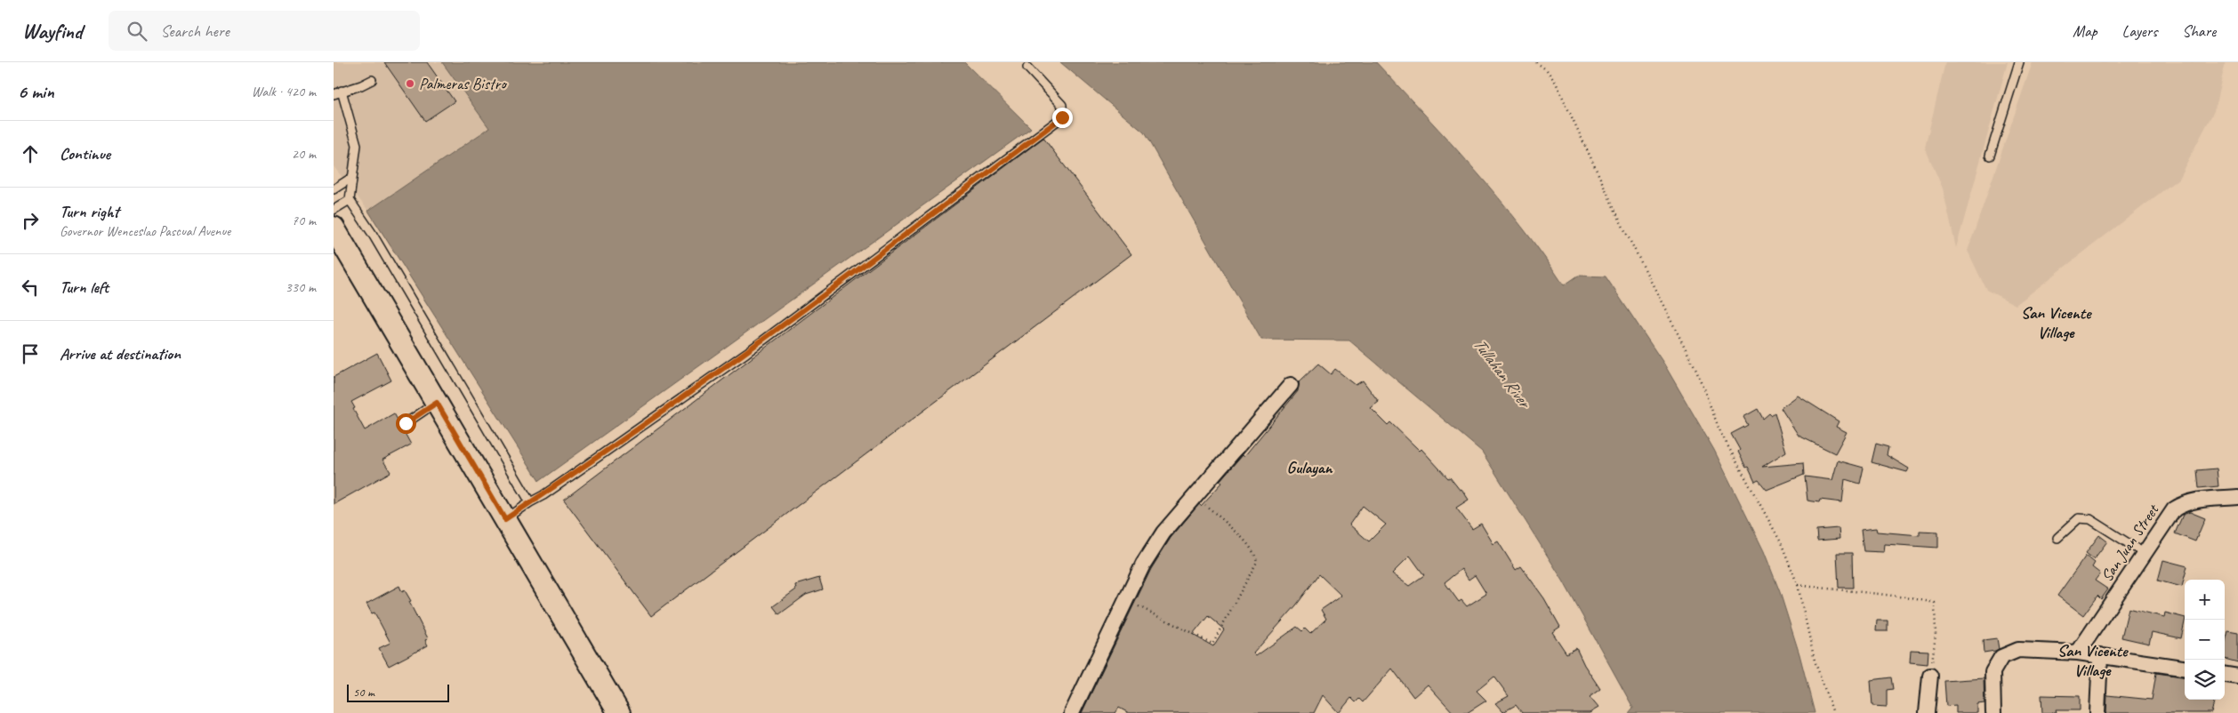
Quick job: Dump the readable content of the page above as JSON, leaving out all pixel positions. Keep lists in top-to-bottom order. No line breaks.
{"streets":{"street":["San Juan Street"]},"districts":["San Vicente Village","Gulayan","San Vicente Village"],"water":["Tullahan River"],"places":["Palmeras Bistro"],"scale_bar":"50 m","page":{"header":"Wayfind","search":"Search here","nav":["Map","Layers","Share"],"heading":["6 min","Walk · 420 m"],"list":[["Continue","20 m"],["Turn right","Governor Wenceslao Pascual Avenue","70 m"],["Turn left","330 m"],"Arrive at destination"],"map_buttons":["+","−"],"scale":"50 m"}}
